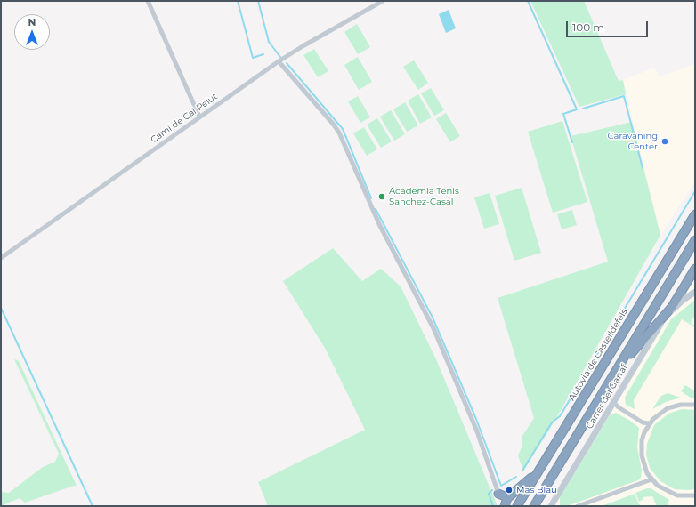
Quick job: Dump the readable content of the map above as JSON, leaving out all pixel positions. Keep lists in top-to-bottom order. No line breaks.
{"streets":{"highway":["Autovia de Castelldefels"],"main road":["Carrer del Garraf"],"street":["Camí de Cal Pelut"]},"places":["Caravaning Center","Academia Tenis Sanchez-Casal","Mas Blau"],"scale_bar":"100 m","north":"top"}
